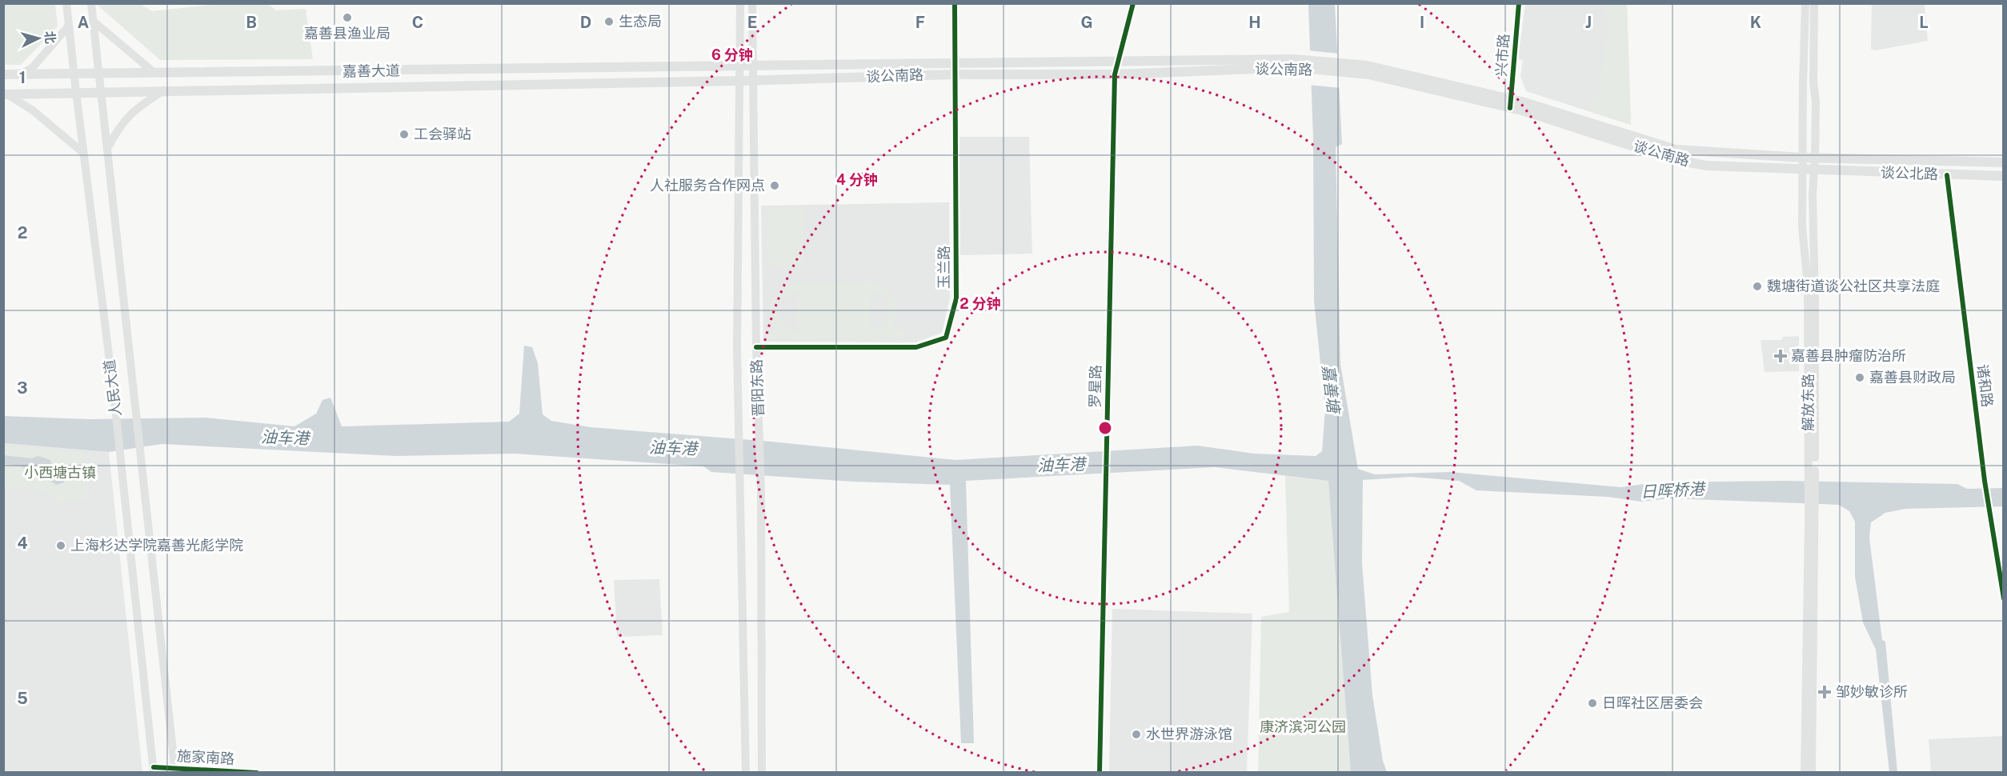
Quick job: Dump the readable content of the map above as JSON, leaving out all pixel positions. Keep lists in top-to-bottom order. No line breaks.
{"streets":{"main road":["谈公南路","嘉善大道","谈公北路","人民大道","晋阳东路","解放东路"],"street":["兴市路","玉兰路","诸和路","罗星路","施家南路"]},"crossings":[["兴市路","谈公南路"],["谈公南路","嘉善大道"],["谈公南路","谈公北路"],["谈公南路","玉兰路"],["谈公南路","罗星路"],["谈公南路","晋阳东路"],["谈公南路","解放东路"],["嘉善大道","人民大道"],["嘉善大道","晋阳东路"],["谈公北路","诸和路"],["谈公北路","解放东路"],["玉兰路","晋阳东路"],["人民大道","施家南路"]],"water":["嘉善塘","油车港","日晖桥港"],"parks":["小西塘古镇","康济滨河公园"],"places":{"other":["嘉善县渔业局","生态局","工会驿站","人社服务合作网点","魏塘街道谈公社区共享法庭","嘉善县财政局","上海杉达学院嘉善光彪学院","日晖社区居委会","水世界游泳馆"],"health":["嘉善县肿瘤防治所","邹妙敏诊所"]},"north":"right","grid":{"columns":["A","B","C","D","E","F","G","H","I","J","K","L"],"rows":["1","2","3","4","5"]},"rings":["6 分钟","4 分钟","2 分钟"]}
